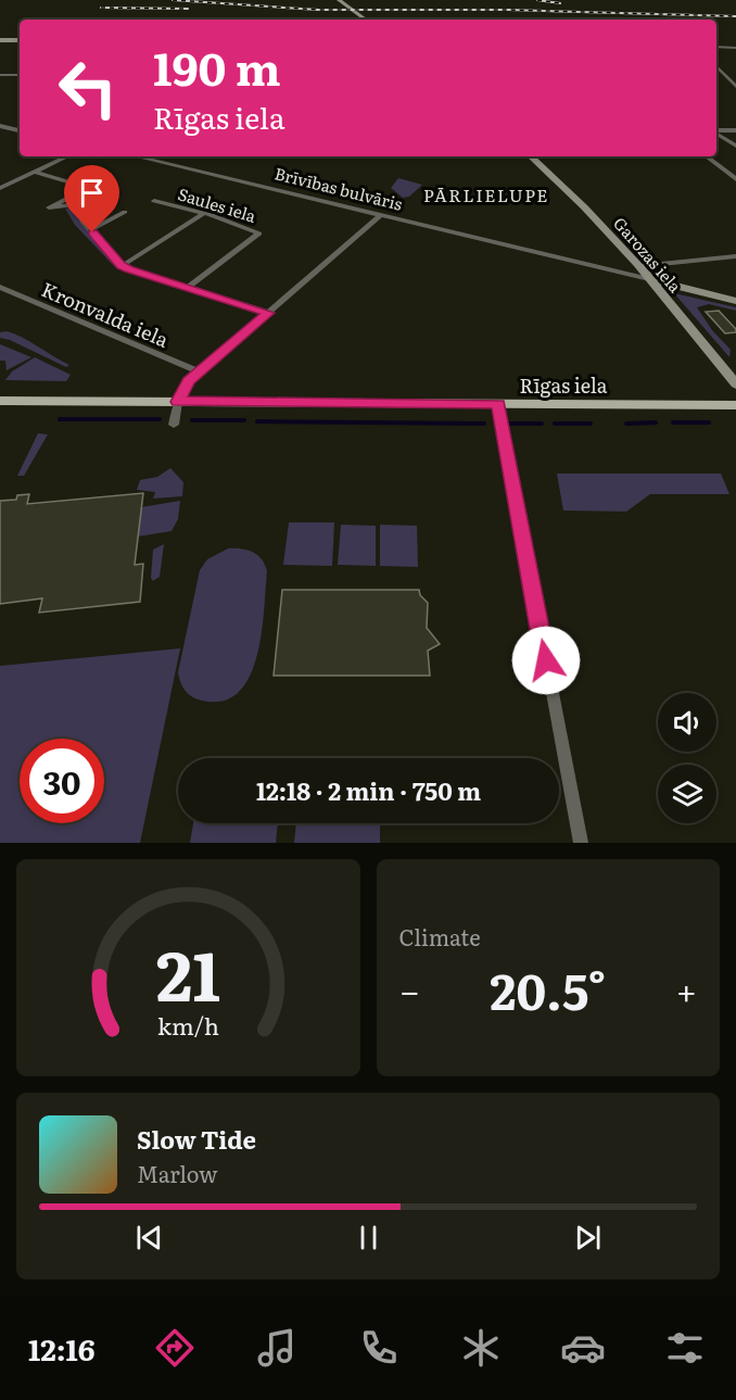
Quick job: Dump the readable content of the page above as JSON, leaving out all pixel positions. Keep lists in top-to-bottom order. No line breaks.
{"streets":{"main road":["Brīvības bulvāris","Garozas iela","Rīgas iela"],"street":["Saules iela","Kronvalda iela"]},"crossings":[["Brīvības bulvāris","Garozas iela"]],"districts":["PĀRLIELUPE"],"page":{"turn":["190 m","Rīgas iela"],"limit":"30","trip":"12:18 · 2 min · 750 m","tile":"Climate","heat":["−","20.5°","+"],"song":["Slow Tide","Marlow"],"tabs":"12:16","gauge":["21","km/h"]}}
